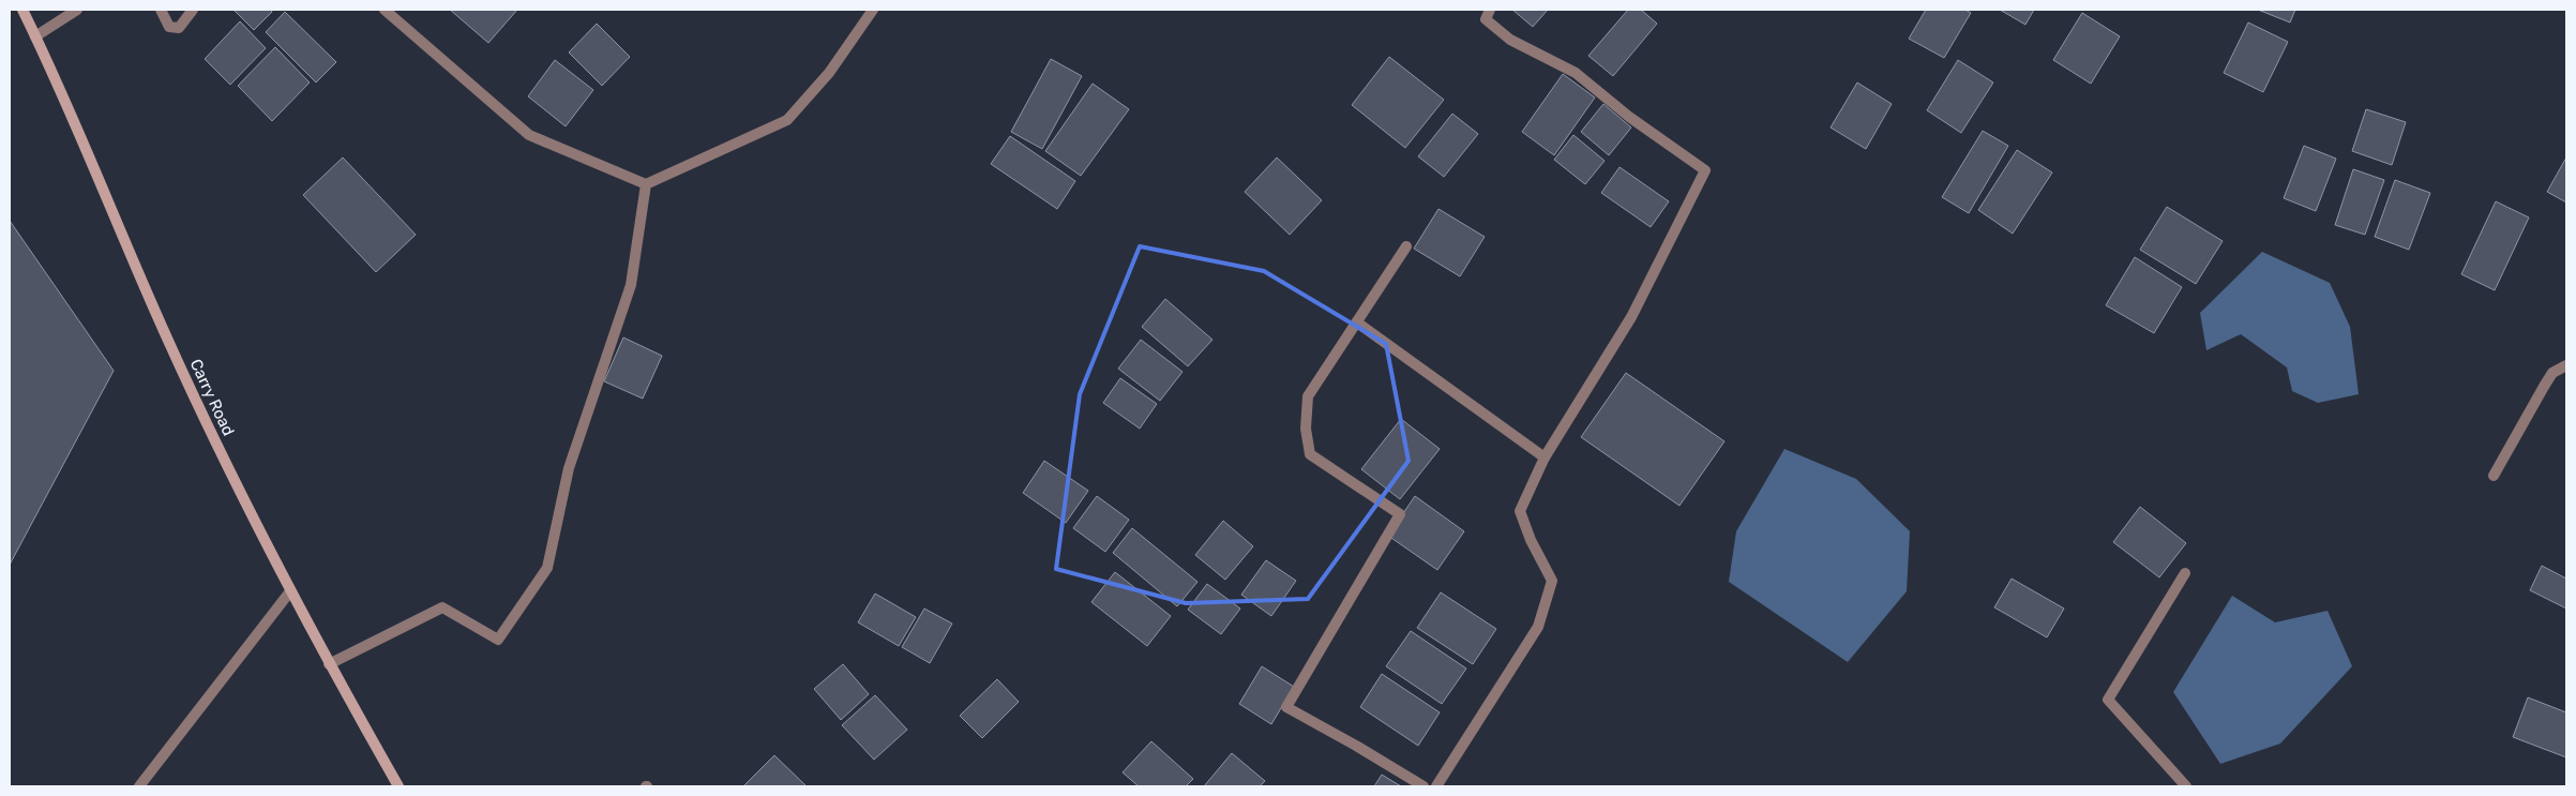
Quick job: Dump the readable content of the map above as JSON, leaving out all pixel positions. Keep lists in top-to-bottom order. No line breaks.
{"streets":{"main road":["Carry Road"]}}
